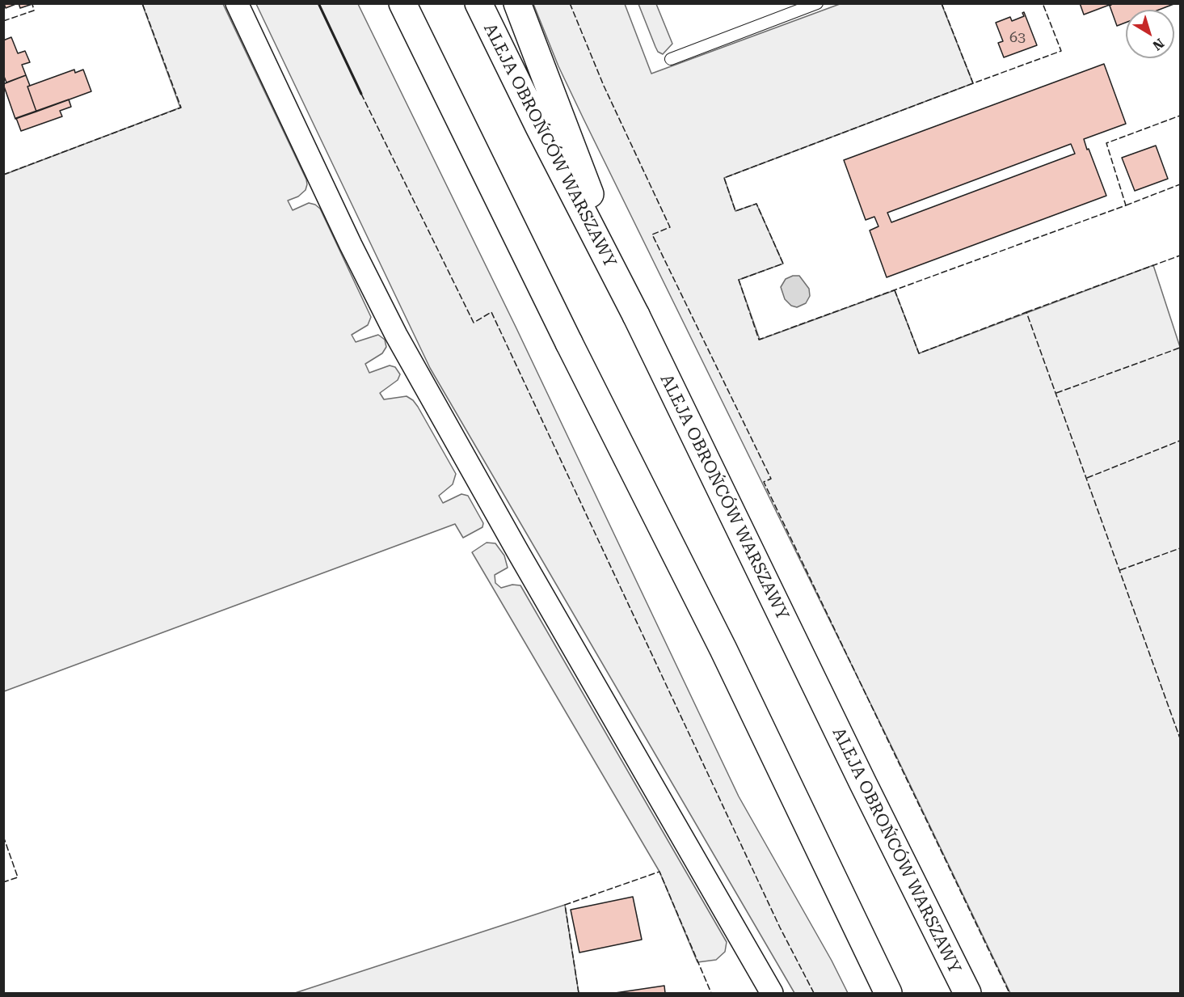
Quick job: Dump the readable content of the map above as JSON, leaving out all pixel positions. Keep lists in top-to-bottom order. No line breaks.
{"streets":{"main road":["ALEJA OBROŃCÓW WARSZAWY"]},"house_numbers":["63"],"north":"bottom right"}
